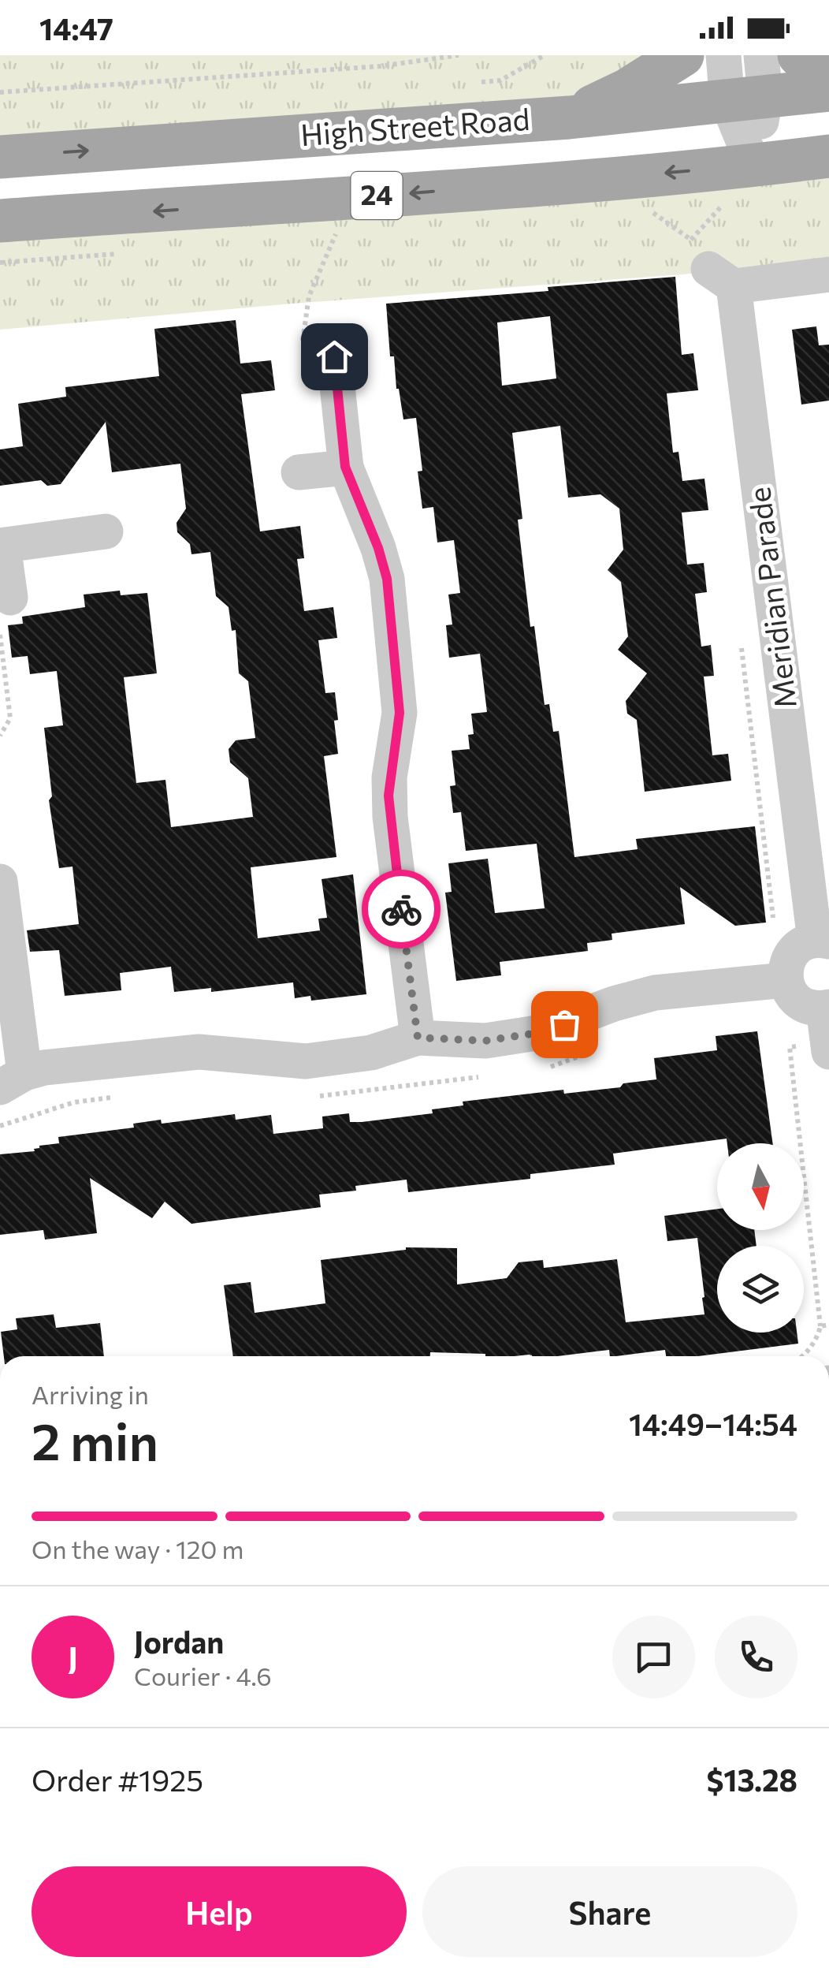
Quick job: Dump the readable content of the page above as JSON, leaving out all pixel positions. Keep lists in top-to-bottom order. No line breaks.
{"streets":{"main road":["High Street Road","24"],"street":["Meridian Parade"]},"north":"bottom","page":{"status":"14:47","heading":["2 min","Arriving in","14:49–14:54"],"panel":["Jordan","Courier · 4.6","Order #1925","$13.28"],"bar":"On the way · 120 m","round":"J","buttons":["Help","Share"]}}
